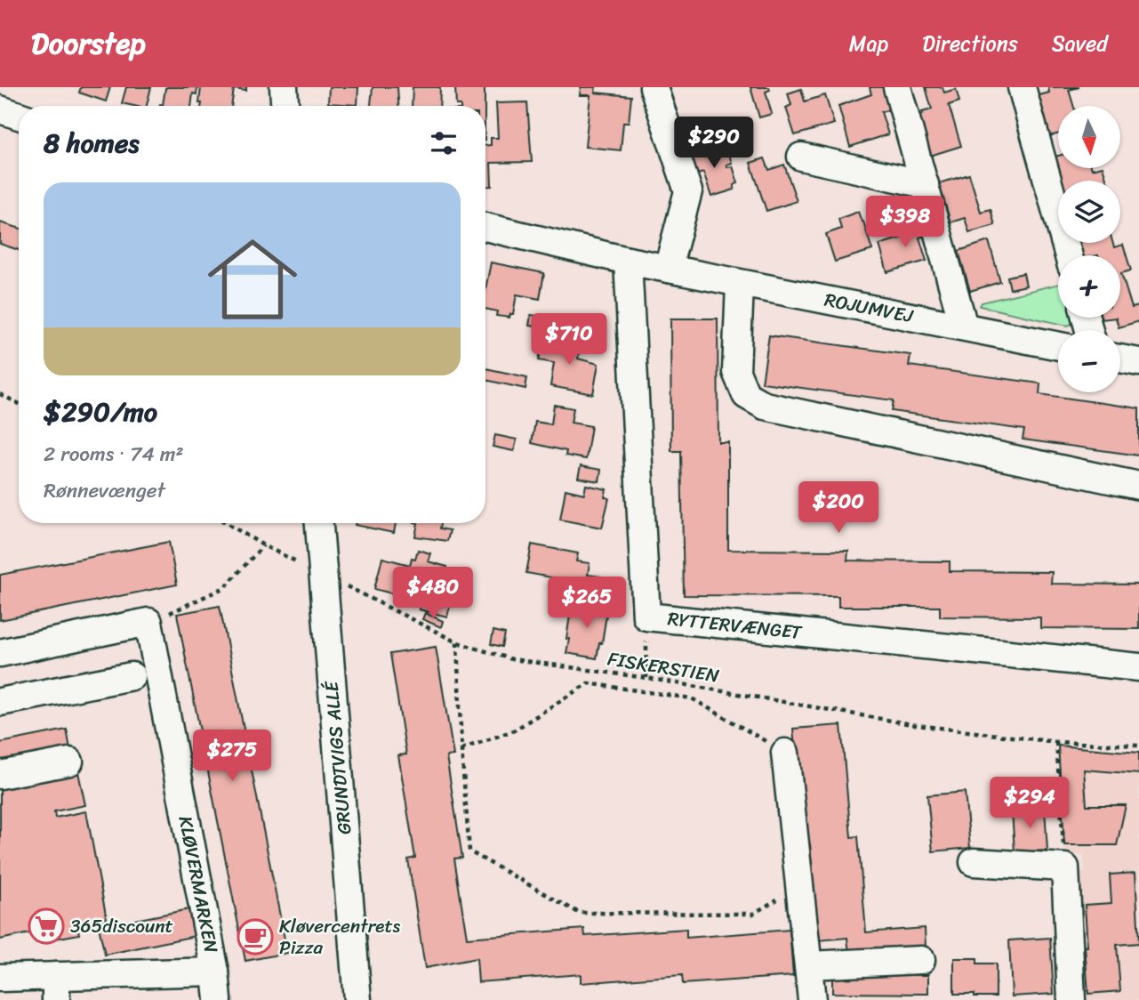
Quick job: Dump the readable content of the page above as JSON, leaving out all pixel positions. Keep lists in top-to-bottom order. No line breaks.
{"streets":{"street":["ROJUMVEJ","RYTTERVÆNGET","GRUNDTVIGS ALLÉ","KLØVERMARKEN"],"path":["FISKERSTIEN"]},"crossings":[["ROJUMVEJ","RYTTERVÆNGET"],["FISKERSTIEN","GRUNDTVIGS ALLÉ"]],"places":{"supermarket":["365discount"],"cafe":["Kløvercentrets Pizza"]},"north":"bottom","page":{"header":"Doorstep","nav":["Map","Directions","Saved"],"map_buttons":["+","−"],"heading":"8 homes","price":["$290","$398","$710","$200","$480","$265","$275","$294"],"list":[{"name":"$290/mo","note":"2 rooms · 74 m² · Rønnevænget"}]}}
